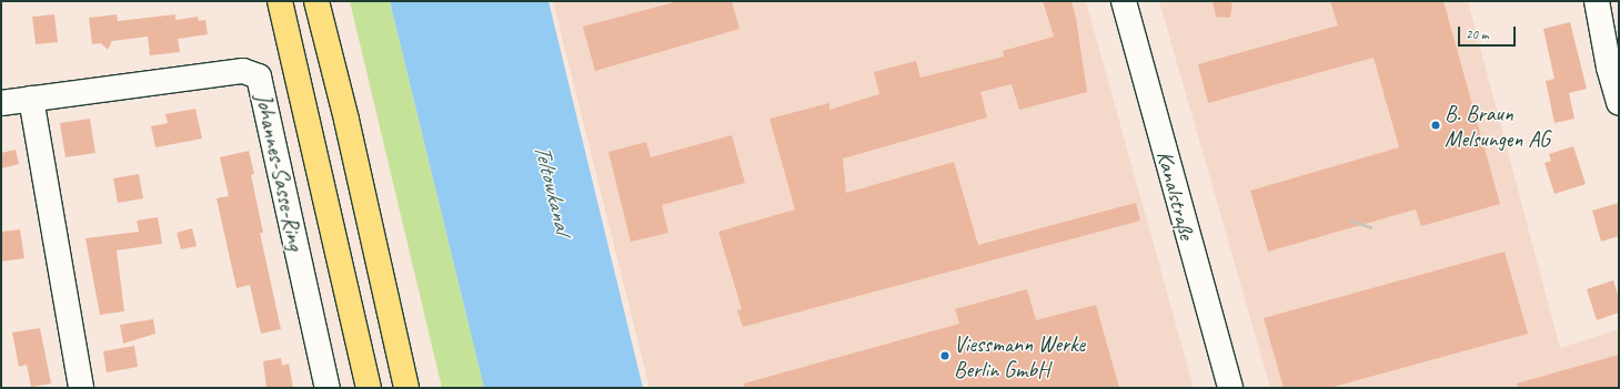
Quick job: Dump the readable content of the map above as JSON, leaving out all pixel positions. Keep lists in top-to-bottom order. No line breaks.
{"streets":{"street":["Johannes-Sasse-Ring","Kanalstraße"]},"water":["Teltowkanal"],"places":["B. Braun Melsungen AG","Viessmann Werke Berlin GmbH"],"scale_bar":"20 m"}
